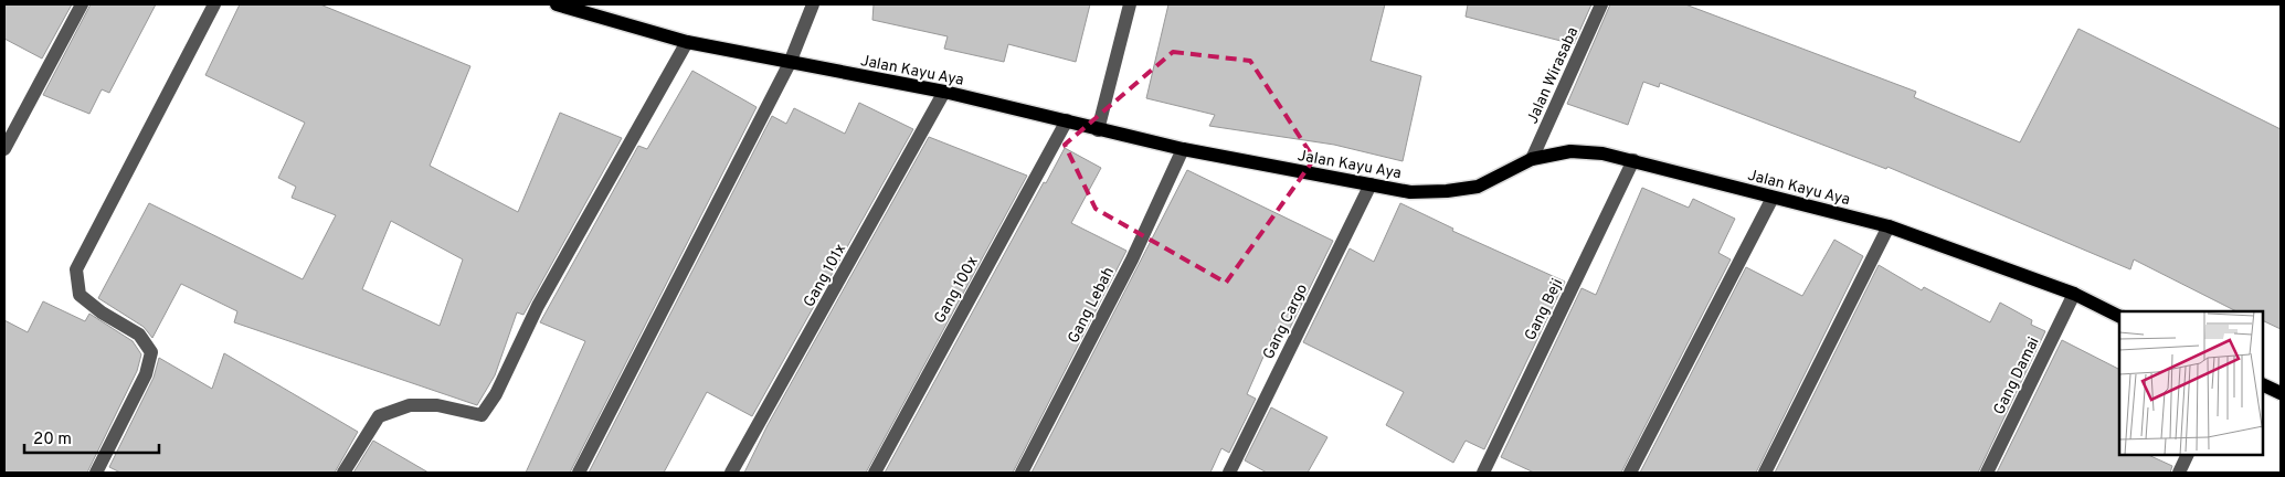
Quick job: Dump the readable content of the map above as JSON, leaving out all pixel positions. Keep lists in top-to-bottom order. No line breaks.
{"streets":{"main road":["Jalan Kayu Aya"],"street":["Jalan Wirasaba","Gang 101x","Gang 100x","Gang Lebah","Gang Beji","Gang Cargo","Gang Damai"]},"crossings":[["Jalan Kayu Aya","Jalan Wirasaba"],["Jalan Kayu Aya","Gang 101x"],["Jalan Kayu Aya","Gang 100x"],["Jalan Kayu Aya","Gang Lebah"],["Jalan Kayu Aya","Gang Beji"],["Jalan Kayu Aya","Gang Cargo"],["Jalan Kayu Aya","Gang Damai"]],"scale_bar":"20 m"}
